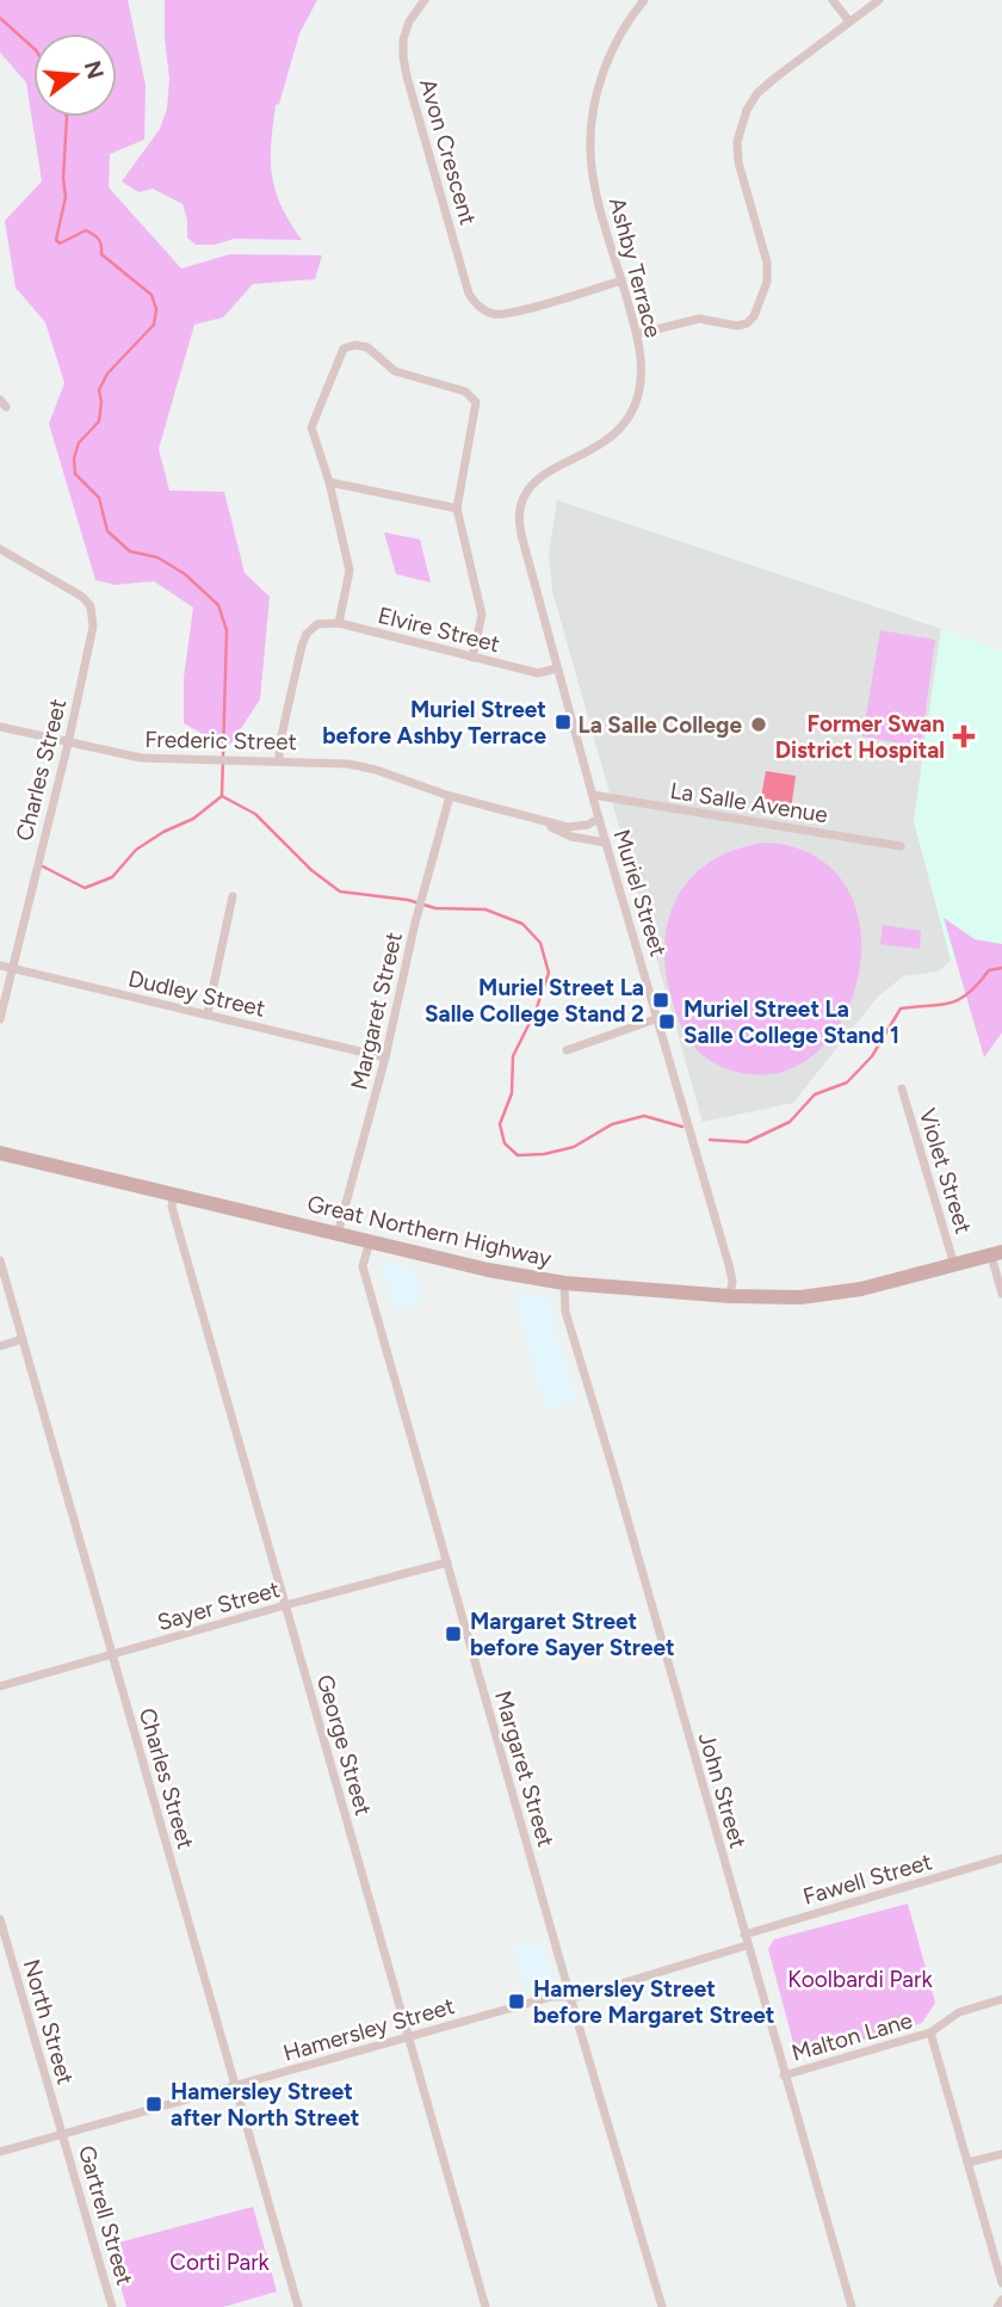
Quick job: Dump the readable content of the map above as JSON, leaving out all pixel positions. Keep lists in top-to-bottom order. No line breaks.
{"streets":{"main road":["Great Northern Highway"],"street":["Avon Crescent","Ashby Terrace","Elvire Street","Frederic Street","Charles Street","La Salle Avenue","Muriel Street","Dudley Street","Margaret Street","Violet Street","Sayer Street","George Street","John Street","Fawell Street","North Street","Hamersley Street","Malton Lane","Gartrell Street"]},"crossings":[["Avon Crescent","Ashby Terrace"],["Ashby Terrace","Muriel Street"],["Elvire Street","Frederic Street"],["Elvire Street","Muriel Street"],["Frederic Street","Charles Street"],["Frederic Street","Muriel Street"],["Frederic Street","Margaret Street"],["Charles Street","Dudley Street"],["Charles Street","Sayer Street"],["Charles Street","Hamersley Street"],["La Salle Avenue","Muriel Street"],["Muriel Street","Great Northern Highway"],["Dudley Street","Margaret Street"],["Margaret Street","Great Northern Highway"],["Margaret Street","Sayer Street"],["Margaret Street","Hamersley Street"],["Violet Street","Great Northern Highway"],["Great Northern Highway","George Street"],["Great Northern Highway","John Street"],["Sayer Street","George Street"],["George Street","Hamersley Street"],["John Street","Fawell Street"],["John Street","Hamersley Street"],["John Street","Malton Lane"],["North Street","Hamersley Street"],["North Street","Gartrell Street"],["Hamersley Street","Gartrell Street"]],"parks":["Koolbardi Park","Corti Park"],"places":{"transit":["Muriel Street before Ashby Terrace","Muriel Street La Salle College Stand 2","Muriel Street La Salle College Stand 1","Margaret Street before Sayer Street","Hamersley Street before Margaret Street","Hamersley Street after North Street"],"other":["La Salle College"],"health":["Former Swan District Hospital"]},"north":"right"}
